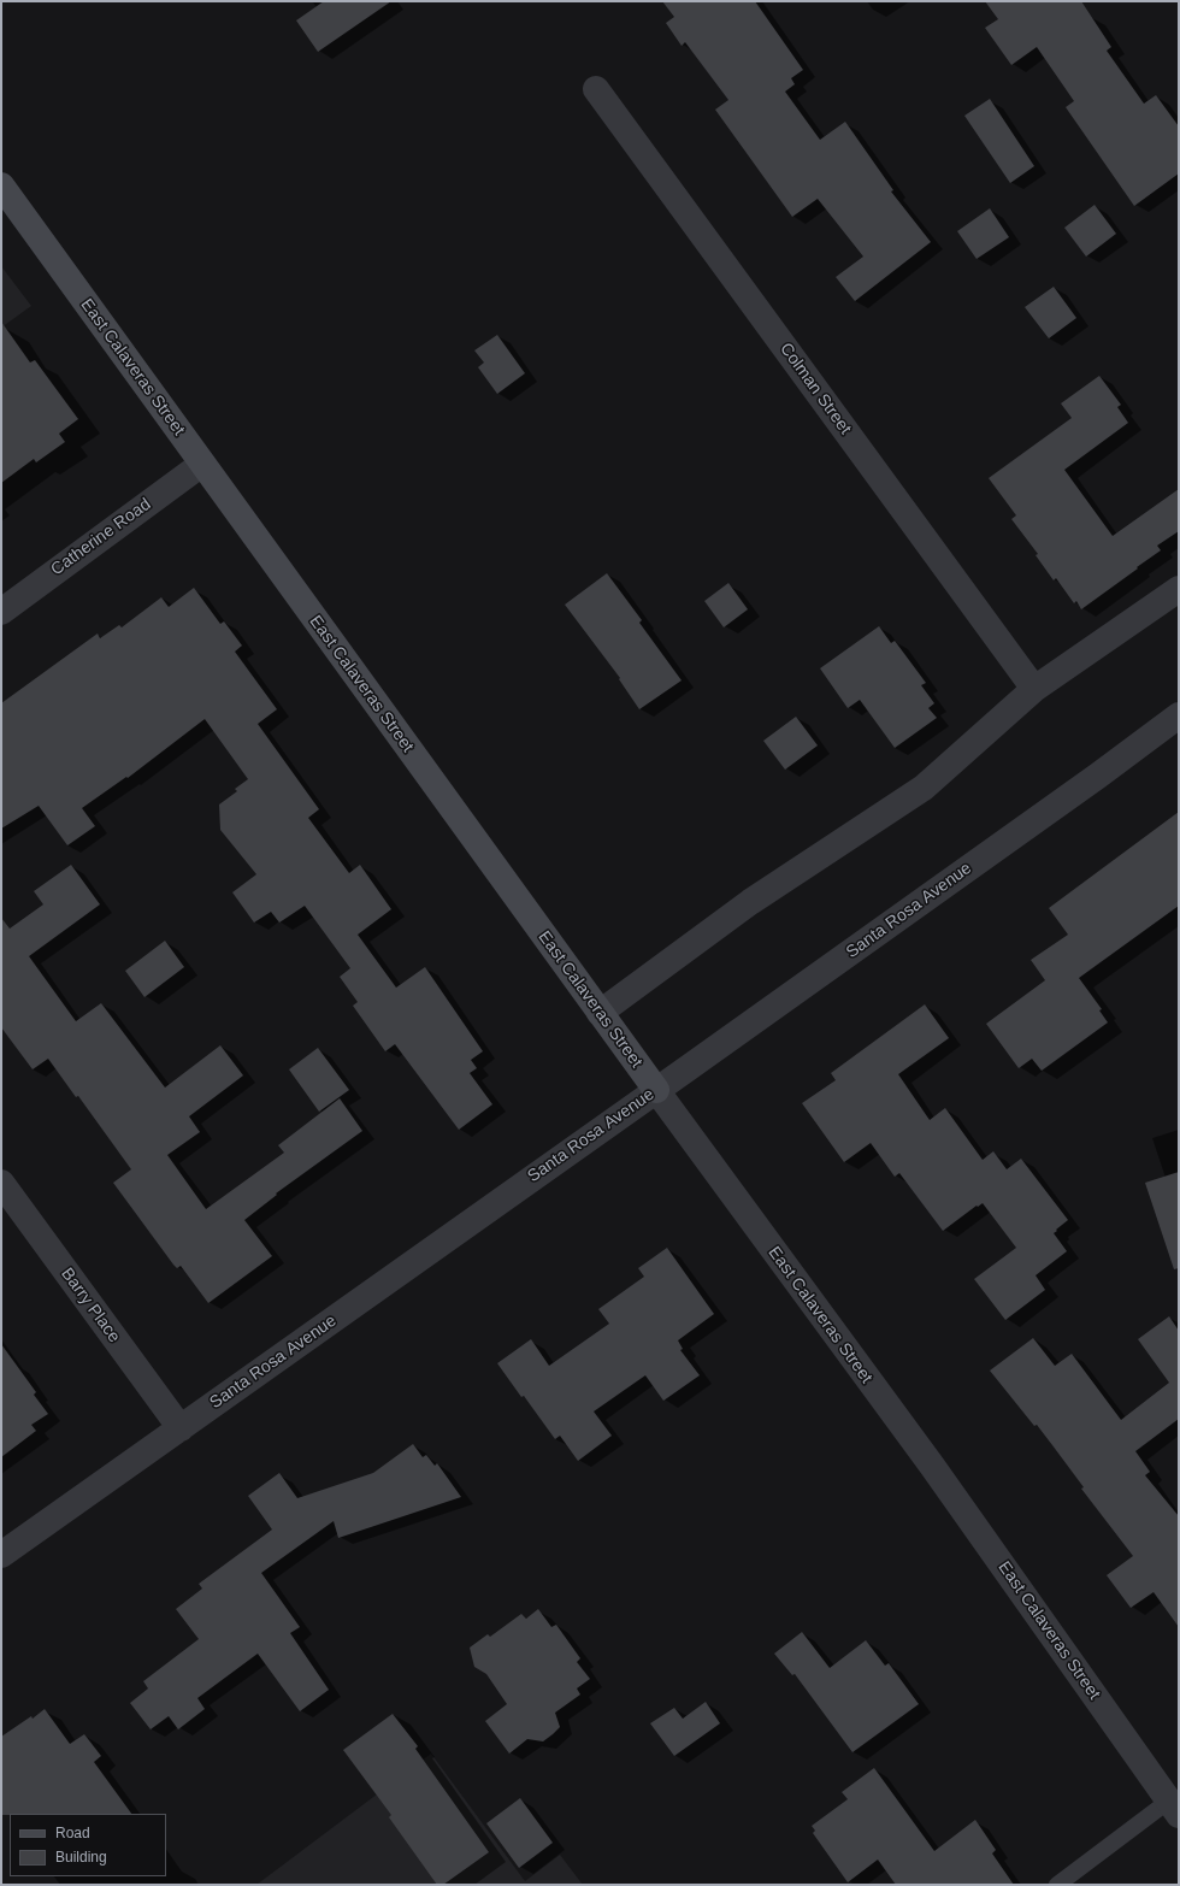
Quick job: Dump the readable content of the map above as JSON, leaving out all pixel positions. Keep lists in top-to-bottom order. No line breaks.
{"streets":{"street":["East Calaveras Street","Colman Street","Catherine Road","Santa Rosa Avenue","Barry Place"]},"crossings":[["East Calaveras Street","Catherine Road"],["East Calaveras Street","Santa Rosa Avenue"],["Santa Rosa Avenue","Barry Place"]],"legend":["Road","Building"]}
